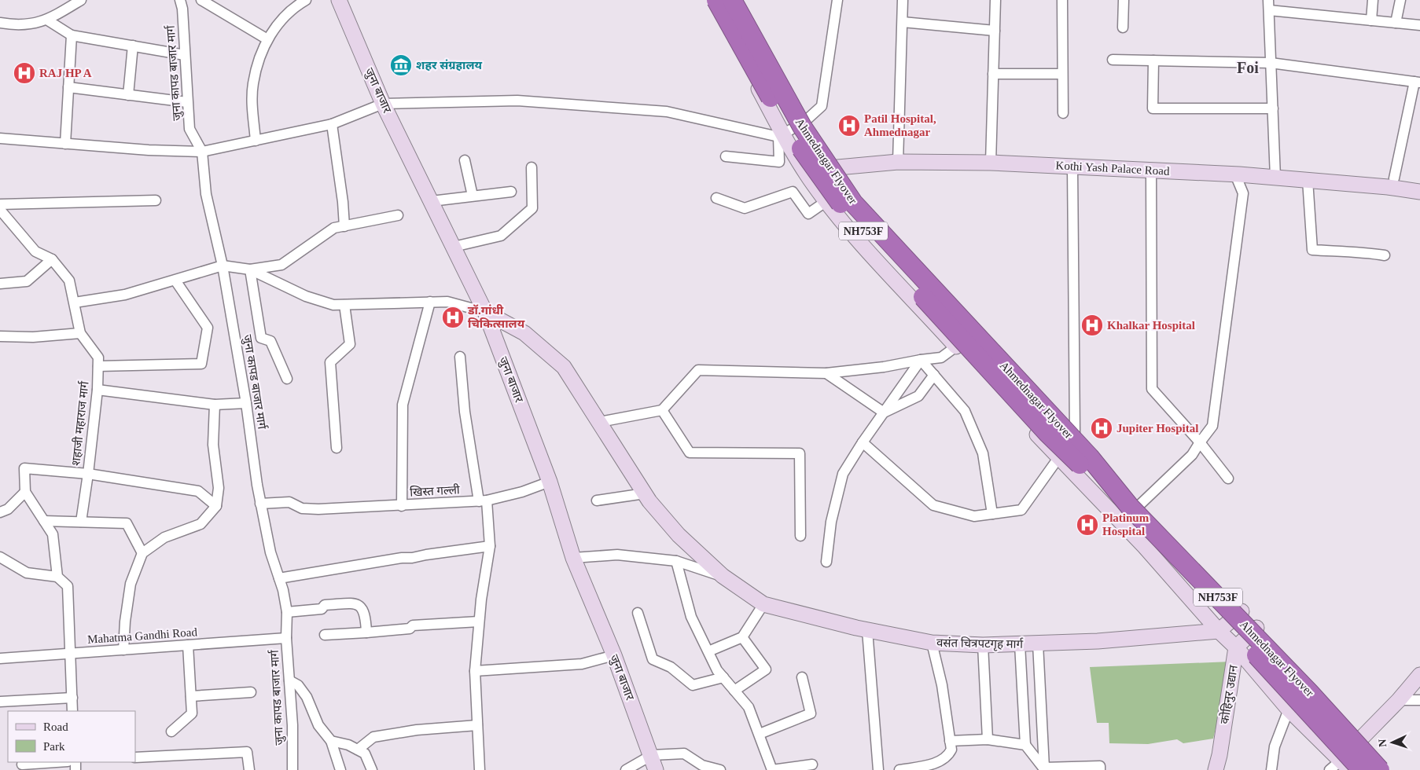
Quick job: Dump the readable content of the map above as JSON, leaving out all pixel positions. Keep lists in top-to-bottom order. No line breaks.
{"streets":{"highway":["Ahmednagar Flyover","NH753F"],"street":["जुना कापड बाजार मार्ग","जुना बाजार","Kothi Yash Palace Road","शहाजी महाराज मार्ग","खिस्त गल्ली","Mahatma Gandhi Road","वसंत चित्रपटगृह मार्ग","कोहिनुर उद्यान"]},"crossings":[["जुना कापड बाजार मार्ग","खिस्त गल्ली"],["जुना कापड बाजार मार्ग","Mahatma Gandhi Road"],["जुना बाजार","खिस्त गल्ली"],["जुना बाजार","वसंत चित्रपटगृह मार्ग"]],"districts":["Foi"],"places":{"museum":["शहर संग्रहालय"],"hospital":["RAJ HP A","Patil Hospital, Ahmednagar","डॉ.गांधी चिकित्सालय","Khalkar Hospital","Jupiter Hospital","Platinum Hospital"]},"legend":["Road","Park"],"north":"left"}
